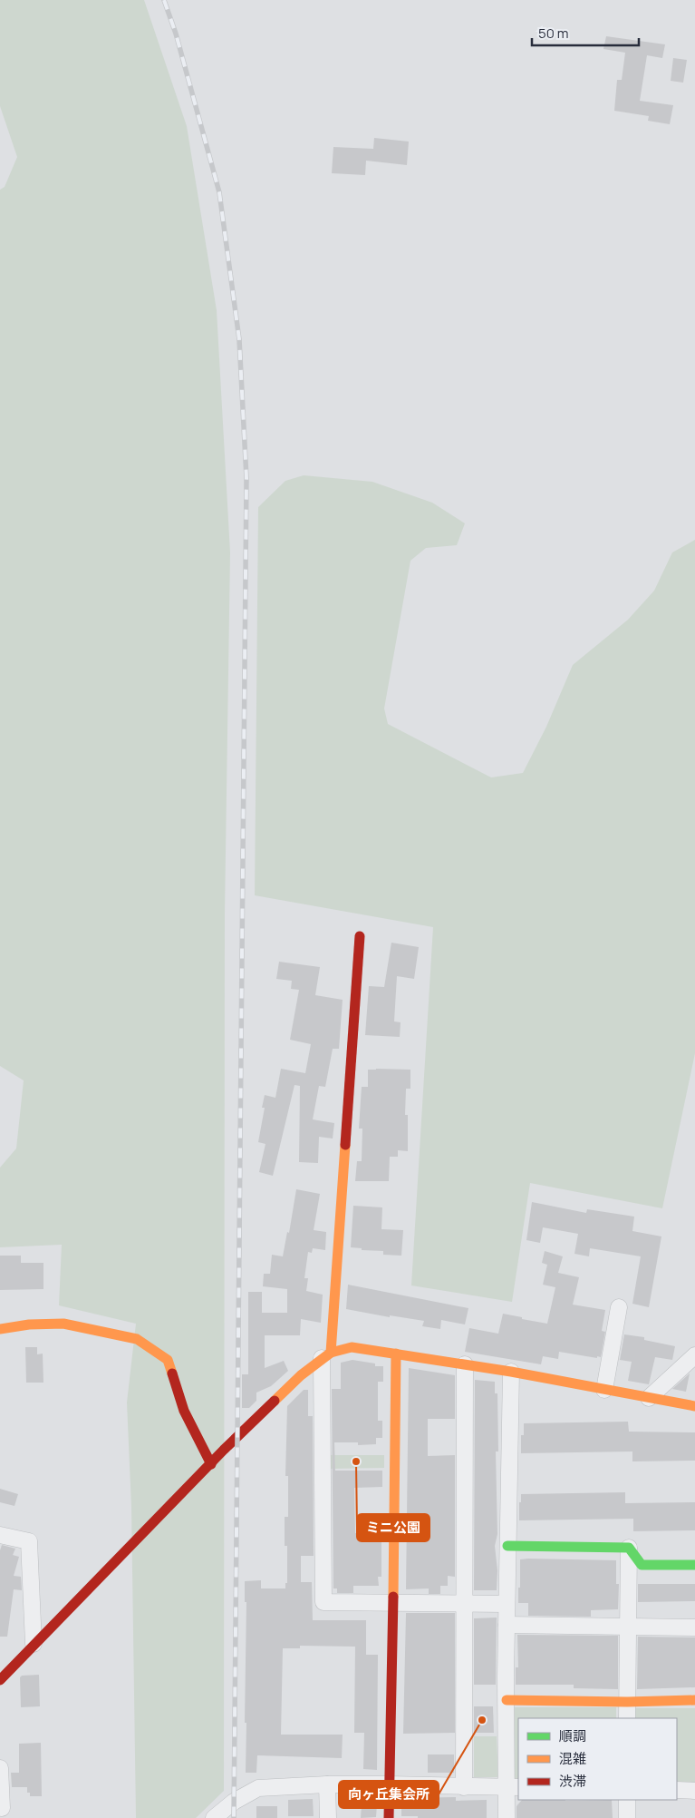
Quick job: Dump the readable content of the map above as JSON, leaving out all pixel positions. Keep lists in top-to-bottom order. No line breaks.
{"places":["ミニ公園","向ヶ丘集会所"],"legend":["順調","混雑","渋滞"],"scale_bar":"50 m"}
